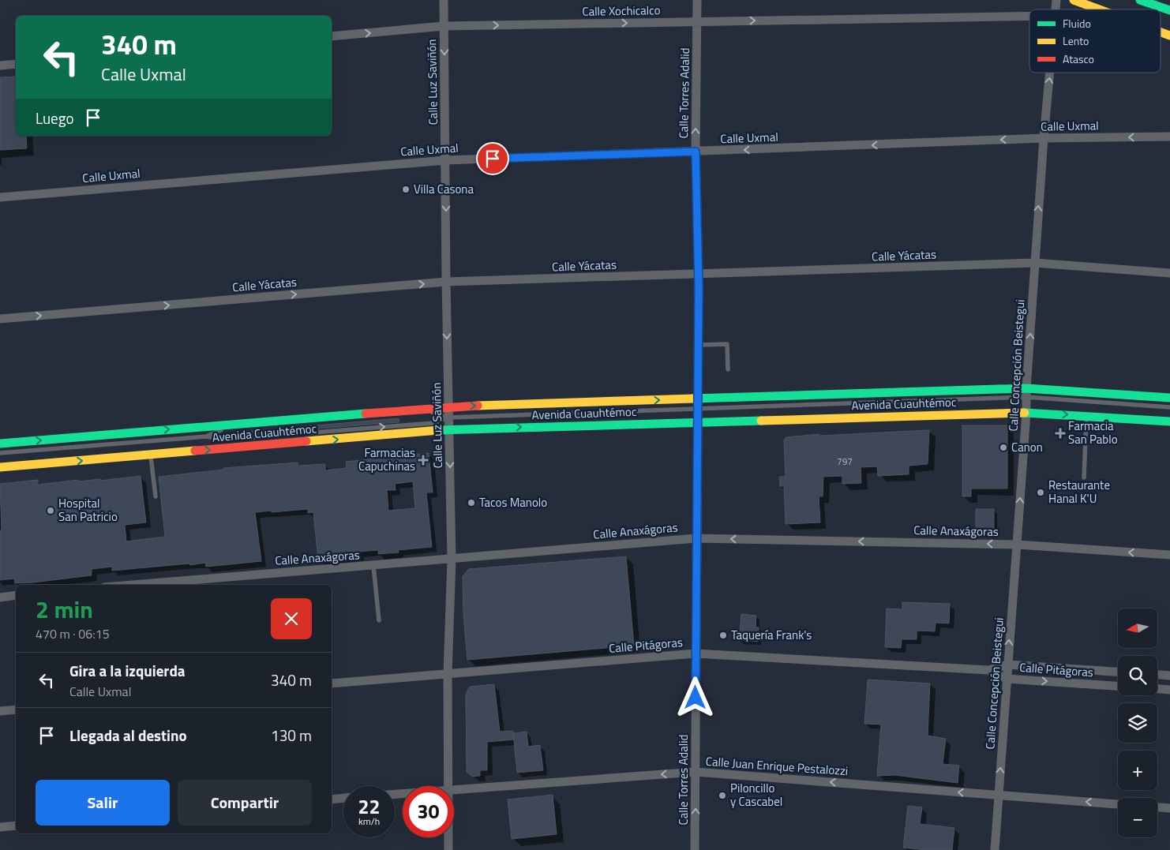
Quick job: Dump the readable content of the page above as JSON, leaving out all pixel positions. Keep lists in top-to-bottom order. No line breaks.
{"streets":{"main road":["Avenida Cuauhtémoc"],"street":["Calle Xochicalco","Calle Luz Saviñón","Calle Torres Adalid","Calle Uxmal","Calle Yácatas","Calle Concepción Beistegui","Calle Anaxágoras","Calle Pitágoras","Calle Juan Enrique Pestalozzi"]},"crossings":[["Calle Xochicalco","Calle Luz Saviñón"],["Calle Xochicalco","Calle Torres Adalid"],["Calle Luz Saviñón","Calle Uxmal"],["Calle Luz Saviñón","Calle Yácatas"],["Calle Luz Saviñón","Avenida Cuauhtémoc"],["Calle Luz Saviñón","Calle Anaxágoras"],["Calle Luz Saviñón","Calle Pitágoras"],["Calle Torres Adalid","Calle Uxmal"],["Calle Torres Adalid","Calle Yácatas"],["Calle Torres Adalid","Avenida Cuauhtémoc"],["Calle Torres Adalid","Calle Anaxágoras"],["Calle Torres Adalid","Calle Pitágoras"],["Calle Torres Adalid","Calle Juan Enrique Pestalozzi"],["Calle Uxmal","Calle Concepción Beistegui"],["Calle Yácatas","Calle Concepción Beistegui"],["Calle Concepción Beistegui","Avenida Cuauhtémoc"],["Calle Concepción Beistegui","Calle Anaxágoras"],["Calle Concepción Beistegui","Calle Pitágoras"],["Calle Concepción Beistegui","Calle Juan Enrique Pestalozzi"]],"one_way":["Calle Xochicalco","Calle Luz Saviñón","Calle Uxmal","Calle Yácatas","Calle Concepción Beistegui","Avenida Cuauhtémoc","Calle Anaxágoras","Calle Juan Enrique Pestalozzi"],"places":{"other":["Villa Casona","Canon","Restaurante Hanal K'U","Tacos Manolo","Hospital San Patricio","Taquería Frank's","Piloncillo y Cascabel"],"health":["Farmacia San Pablo","Farmacias Capuchinas"]},"house_numbers":["797"],"legend":["Fluido","Lento","Atasco"],"north":"left","page":{"turn":["340 m","Calle Uxmal"],"then":"Luego","heading":["2 min","470 m · 06:15"],"map_buttons":["+","−"],"list":[{"name":"Gira a la izquierda","note":"Calle Uxmal","value":"340 m"},{"name":"Llegada al destino","value":"130 m"}],"buttons":["Salir","Compartir"],"speed":"22 km/h","limit":"30"}}
